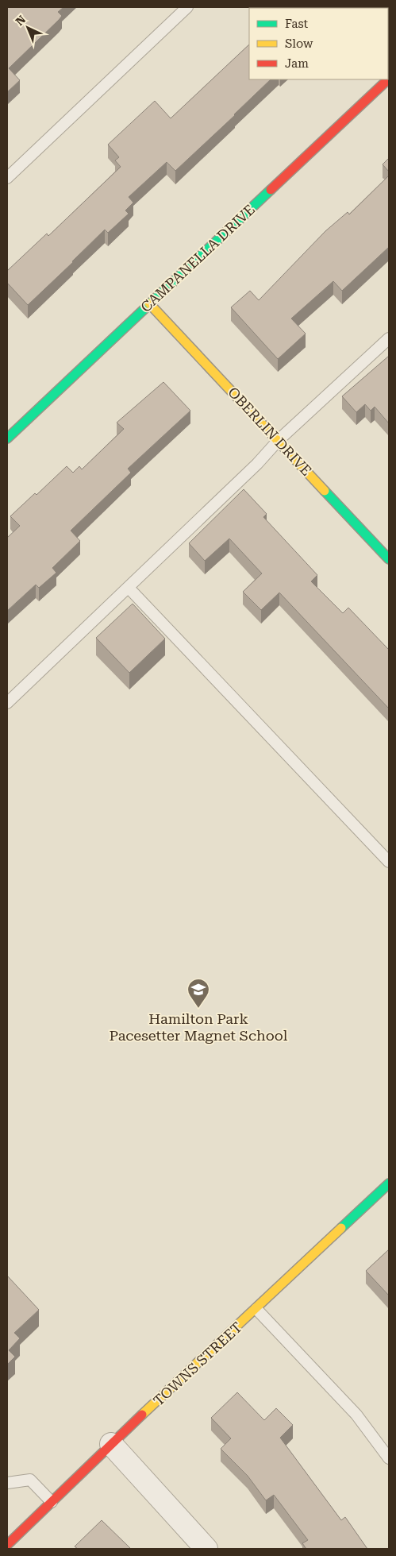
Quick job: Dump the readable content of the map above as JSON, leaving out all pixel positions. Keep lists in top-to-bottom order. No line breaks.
{"streets":{"street":["CAMPANELLA DRIVE","OBERLIN DRIVE","TOWNS STREET"]},"crossings":[["CAMPANELLA DRIVE","OBERLIN DRIVE"]],"places":{"school or university":["Hamilton Park Pacesetter Magnet School"]},"legend":["Fast","Slow","Jam"],"north":"top left"}
